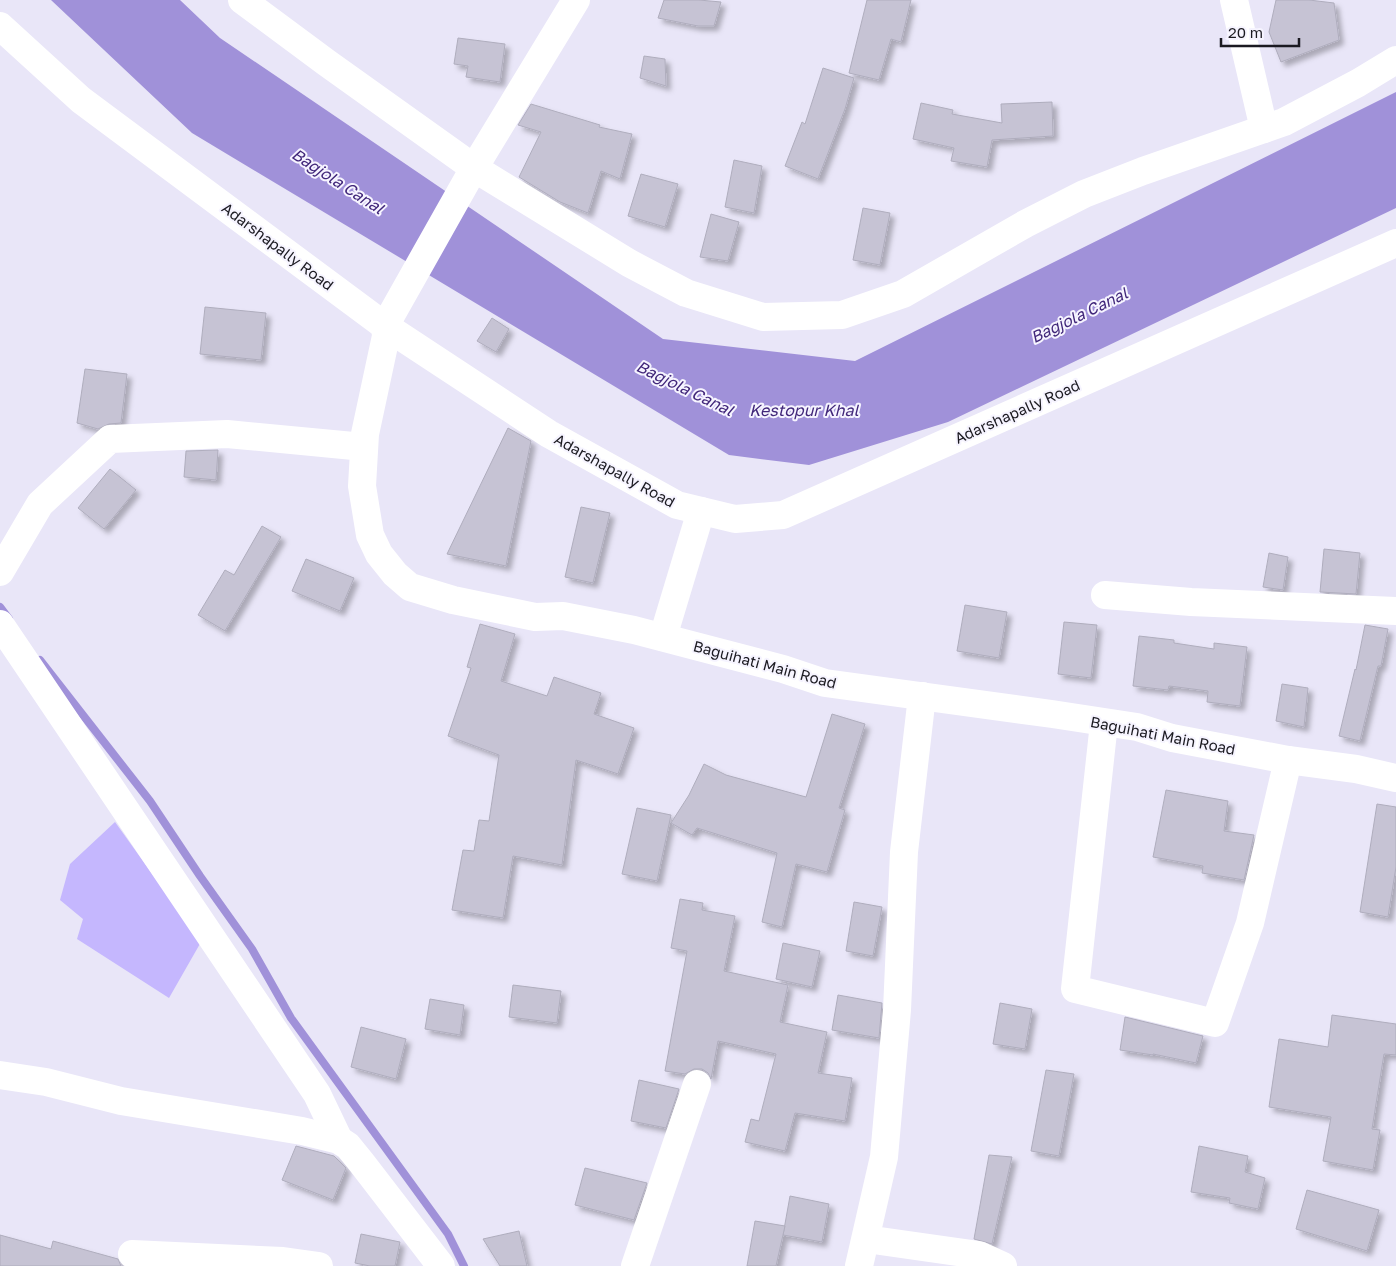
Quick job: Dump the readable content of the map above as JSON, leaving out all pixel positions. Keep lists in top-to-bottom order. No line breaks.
{"streets":{"street":["Adarshapally Road","Baguihati Main Road"]},"crossings":[["Adarshapally Road","Baguihati Main Road"]],"water":["Bagjola Canal","Kestopur Khal"],"scale_bar":"20 m"}
